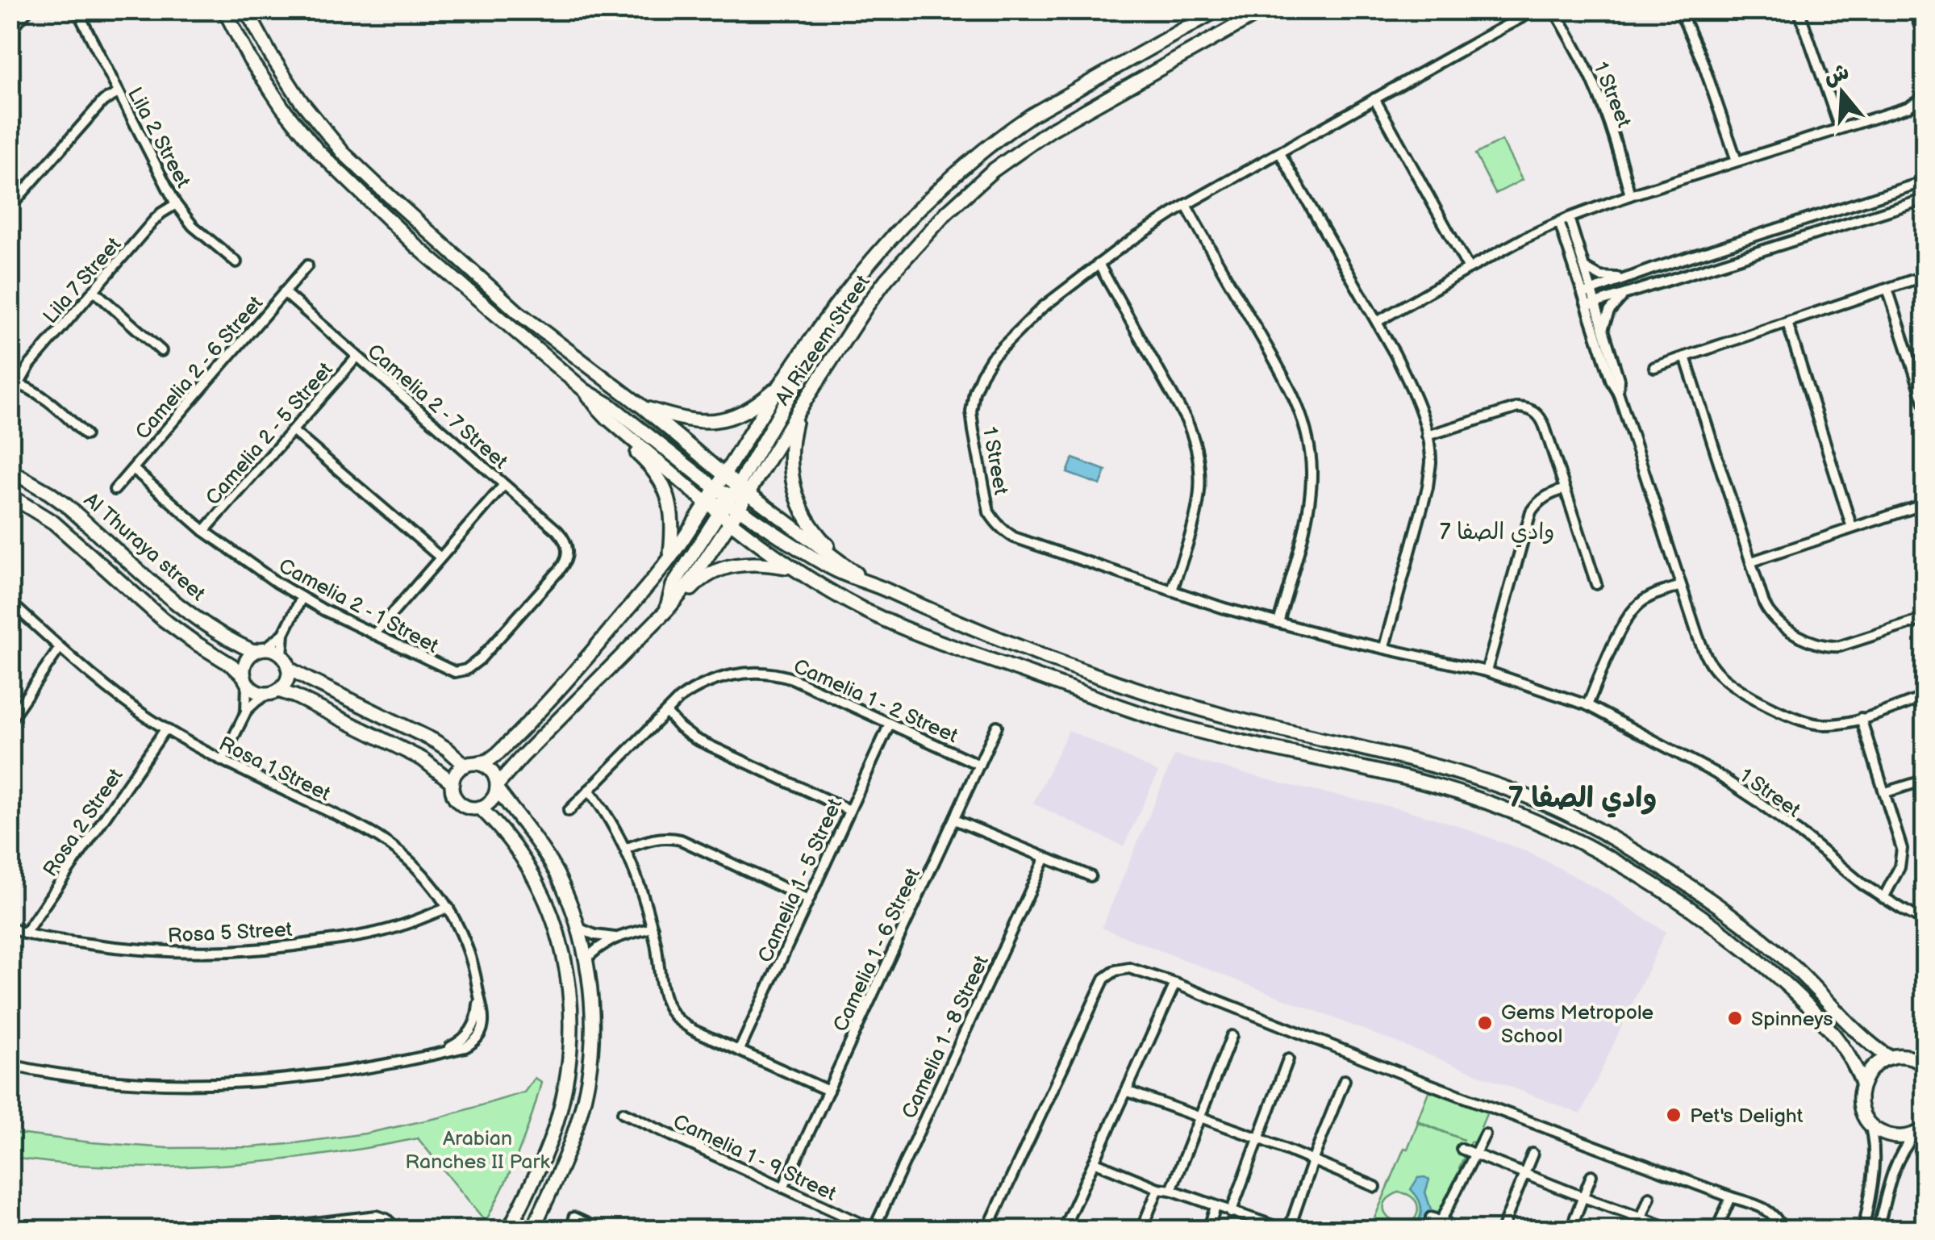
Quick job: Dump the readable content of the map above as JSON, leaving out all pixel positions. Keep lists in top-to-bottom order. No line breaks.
{"streets":{"street":["1 Street","Lila 2 Street","Lila 7 Street","Al Rizeem Street","Camelia 2 - 6 Street","Camelia 2 - 7 Street","Camelia 2 - 5 Street","Al Thuraya street","Camelia 2 - 1 Street","Camelia 1 - 2 Street","Rosa 1 Street","Rosa 2 Street","Camelia 1 - 5 Street","Rosa 5 Street","Camelia 1 - 6 Street","Camelia 1 - 8 Street","Camelia 1 - 9 Street"]},"crossings":[["Lila 2 Street","Lila 7 Street"],["Camelia 2 - 6 Street","Camelia 2 - 7 Street"],["Camelia 2 - 6 Street","Camelia 2 - 1 Street"],["Camelia 2 - 7 Street","Camelia 2 - 5 Street"],["Camelia 2 - 7 Street","Camelia 2 - 1 Street"],["Camelia 2 - 5 Street","Camelia 2 - 1 Street"],["Camelia 1 - 2 Street","Camelia 1 - 5 Street"],["Camelia 1 - 2 Street","Camelia 1 - 6 Street"],["Rosa 1 Street","Rosa 2 Street"],["Rosa 1 Street","Rosa 5 Street"],["Rosa 2 Street","Rosa 5 Street"],["Camelia 1 - 6 Street","Camelia 1 - 9 Street"],["Camelia 1 - 8 Street","Camelia 1 - 9 Street"]],"districts":["وادي الصفا 7","وادي الصفا 7"],"parks":["Arabian Ranches II Park"],"places":["Spinneys","Gems Metropole School","Pet's Delight"],"north":"top"}
